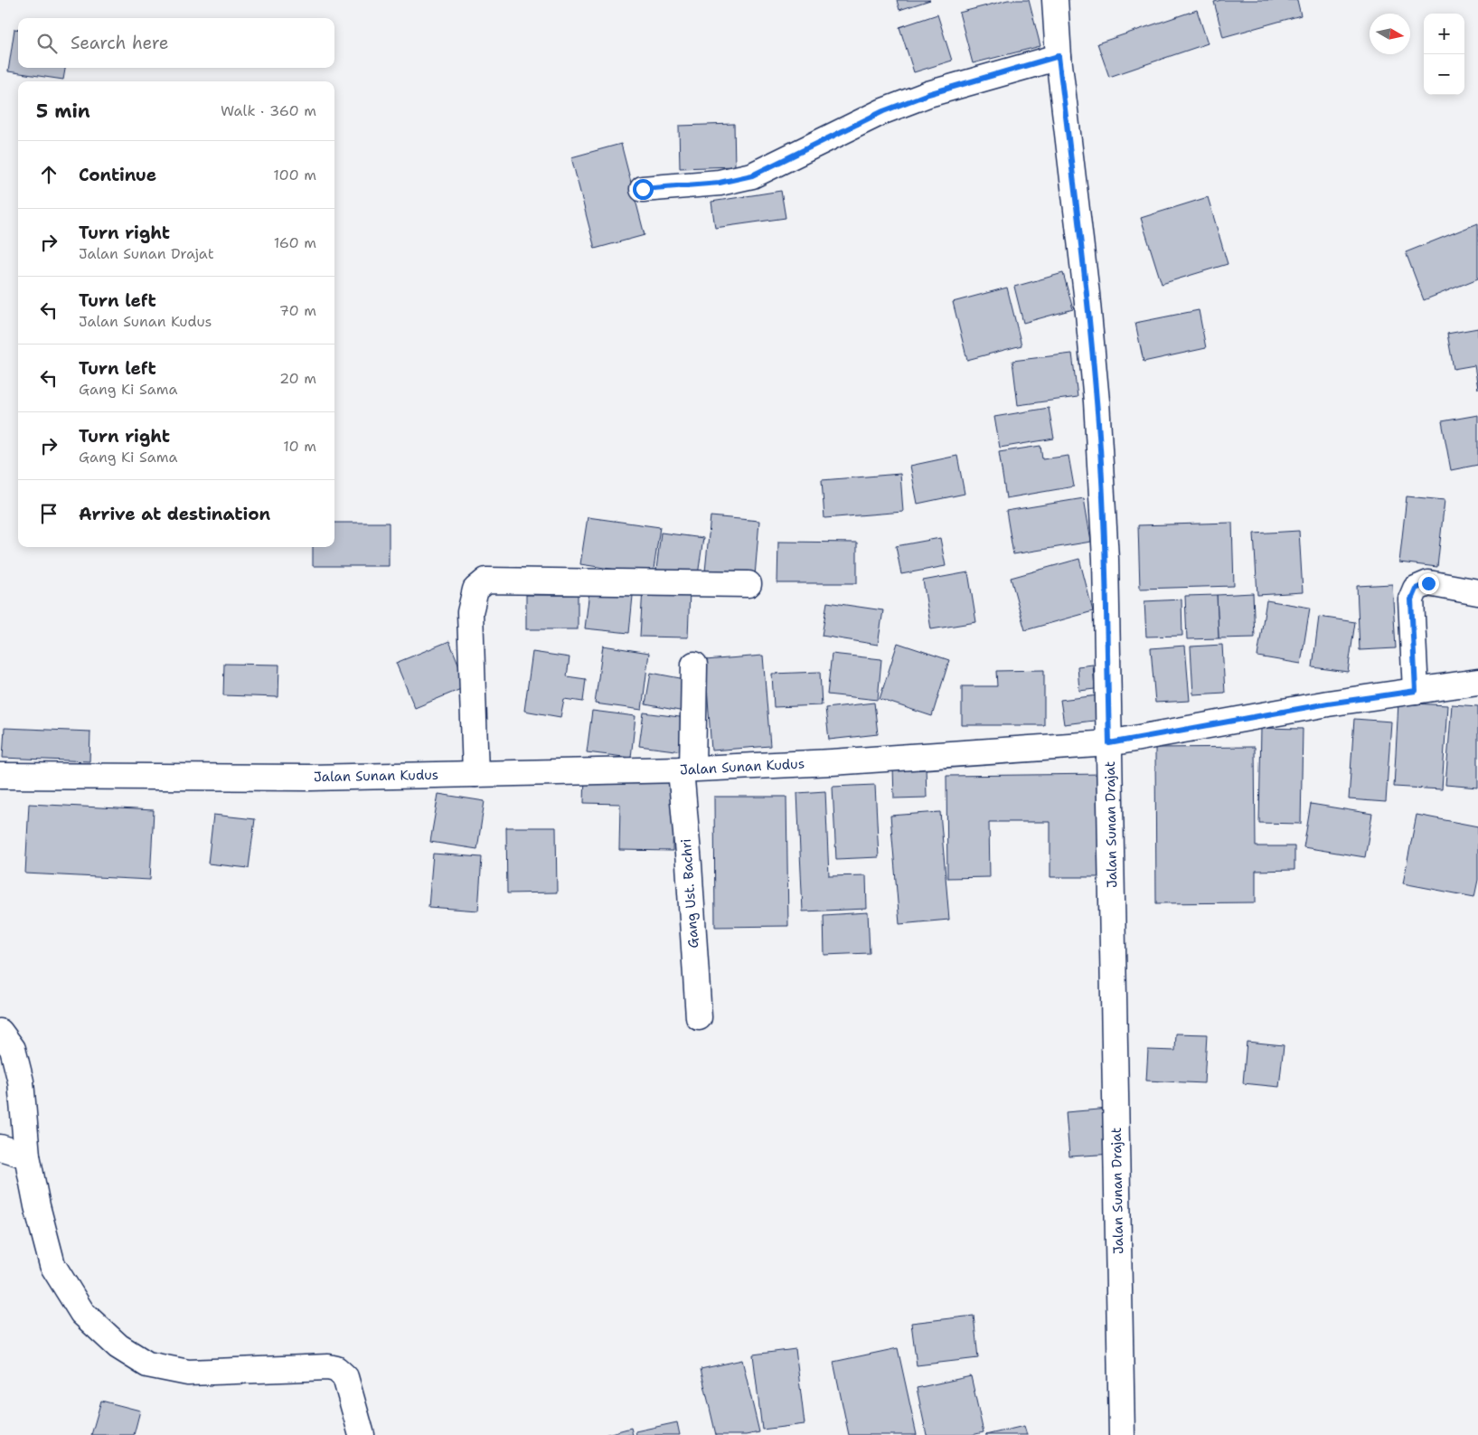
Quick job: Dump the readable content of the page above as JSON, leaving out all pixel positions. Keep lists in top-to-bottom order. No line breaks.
{"streets":{"street":["Jalan Sunan Kudus","Jalan Sunan Drajat","Gang Ust. Bachri"]},"crossings":[["Jalan Sunan Kudus","Jalan Sunan Drajat"],["Jalan Sunan Kudus","Gang Ust. Bachri"]],"north":"right","page":{"map_buttons":["+","−"],"search":"Search here","heading":["5 min","Walk · 360 m"],"list":[["Continue","100 m"],["Turn right","Jalan Sunan Drajat","160 m"],["Turn left","Jalan Sunan Kudus","70 m"],["Turn left","Gang Ki Sama","20 m"],["Turn right","Gang Ki Sama","10 m"],"Arrive at destination"]}}
